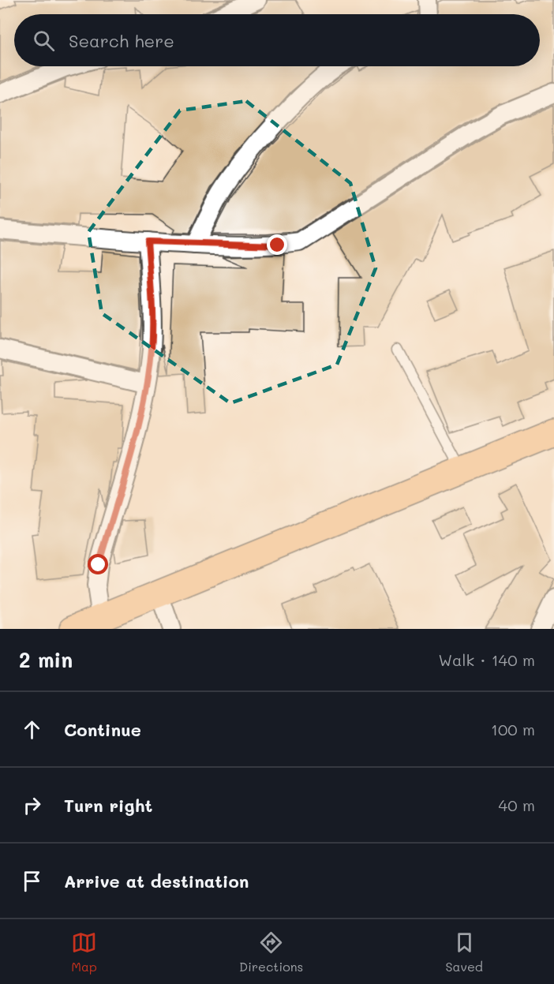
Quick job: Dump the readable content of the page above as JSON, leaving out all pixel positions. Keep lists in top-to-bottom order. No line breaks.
{"page":{"search":"Search here","heading":["2 min","Walk · 140 m"],"list":[["Continue","100 m"],["Turn right","40 m"],"Arrive at destination"],"nav":["Map","Directions","Saved"]}}
